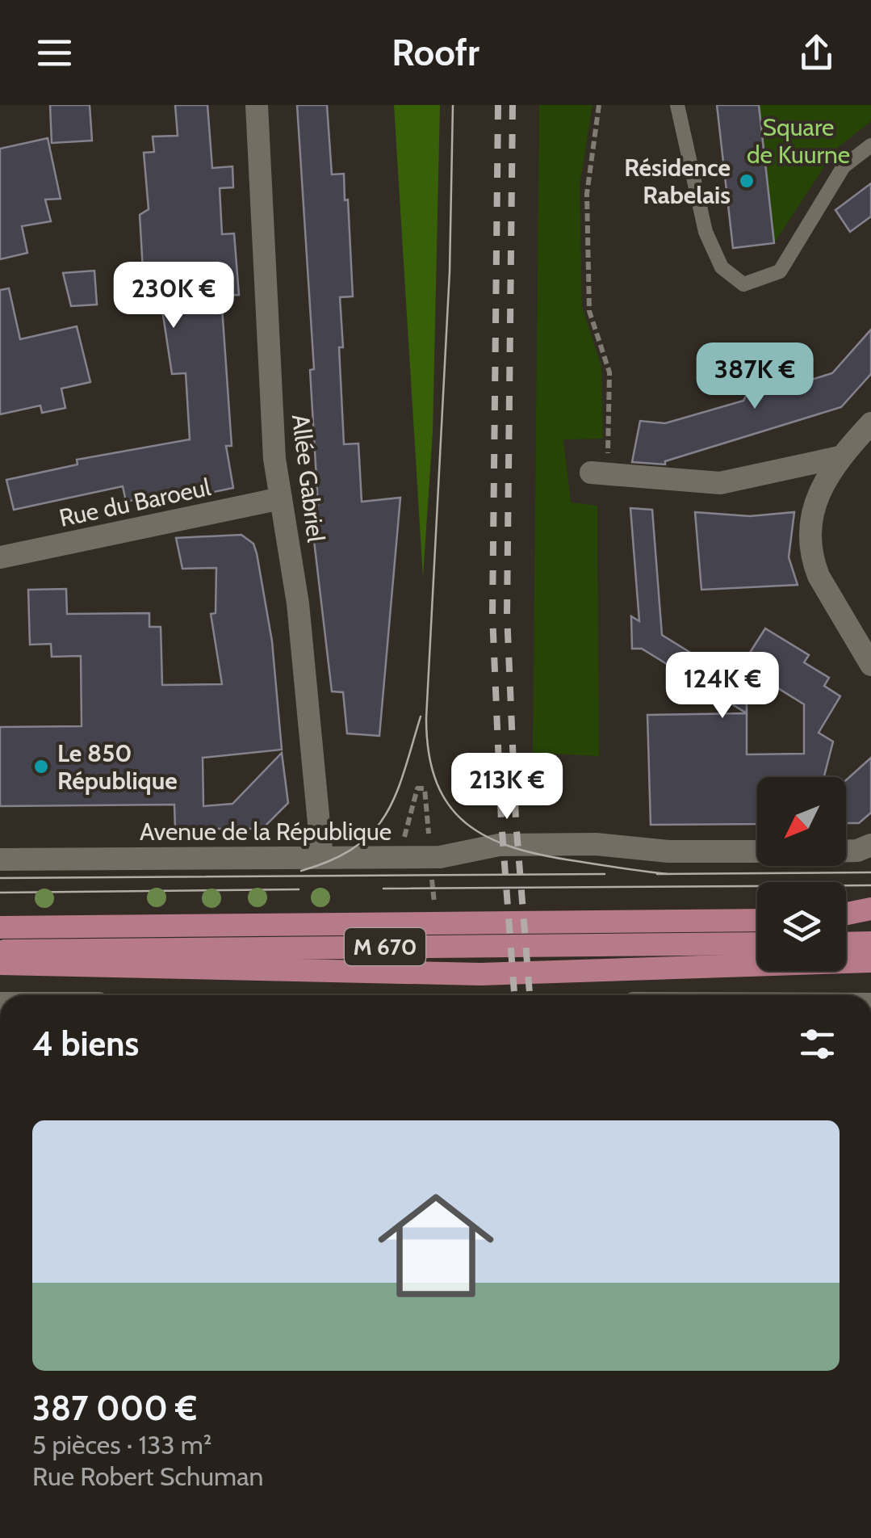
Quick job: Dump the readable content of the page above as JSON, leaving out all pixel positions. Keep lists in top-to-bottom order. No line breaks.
{"streets":{"main road":["M 670"],"street":["Allée Gabriel","Rue du Baroeul","Avenue de la République"]},"crossings":[["Allée Gabriel","Rue du Baroeul"],["Allée Gabriel","Avenue de la République"]],"parks":["Square de Kuurne"],"places":["Résidence Rabelais","Le 850 République"],"north":"bottom left","page":{"header":"Roofr","price":["230K €","387K €","124K €","213K €"],"heading":"4 biens","list":[{"name":"387 000 €","note":"5 pièces · 133 m² · Rue Robert Schuman"}]}}
